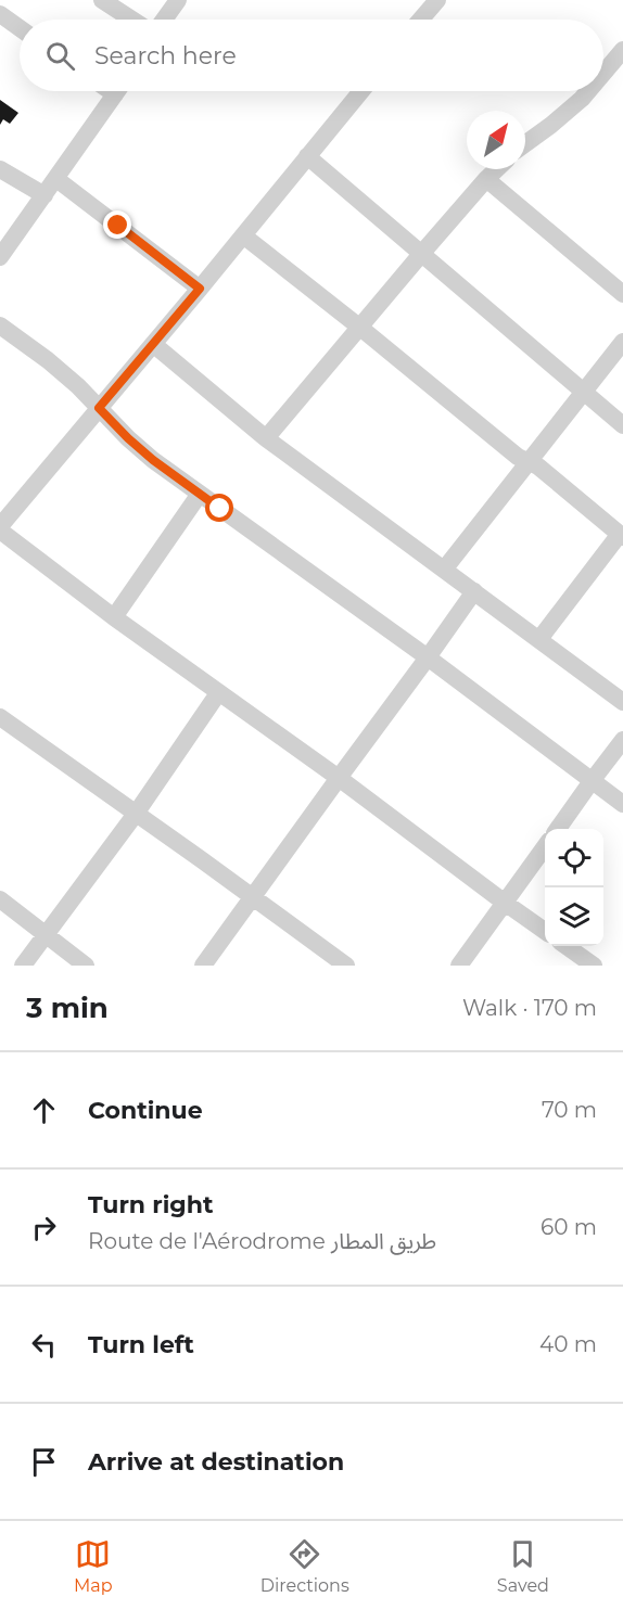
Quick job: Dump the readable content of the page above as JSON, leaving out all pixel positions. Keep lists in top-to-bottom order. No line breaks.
{"north":"top right","page":{"search":"Search here","heading":["3 min","Walk · 170 m"],"list":[["Continue","70 m"],["Turn right","Route de l'Aérodrome طريق المطار","60 m"],["Turn left","40 m"],"Arrive at destination"],"nav":["Map","Directions","Saved"]}}
